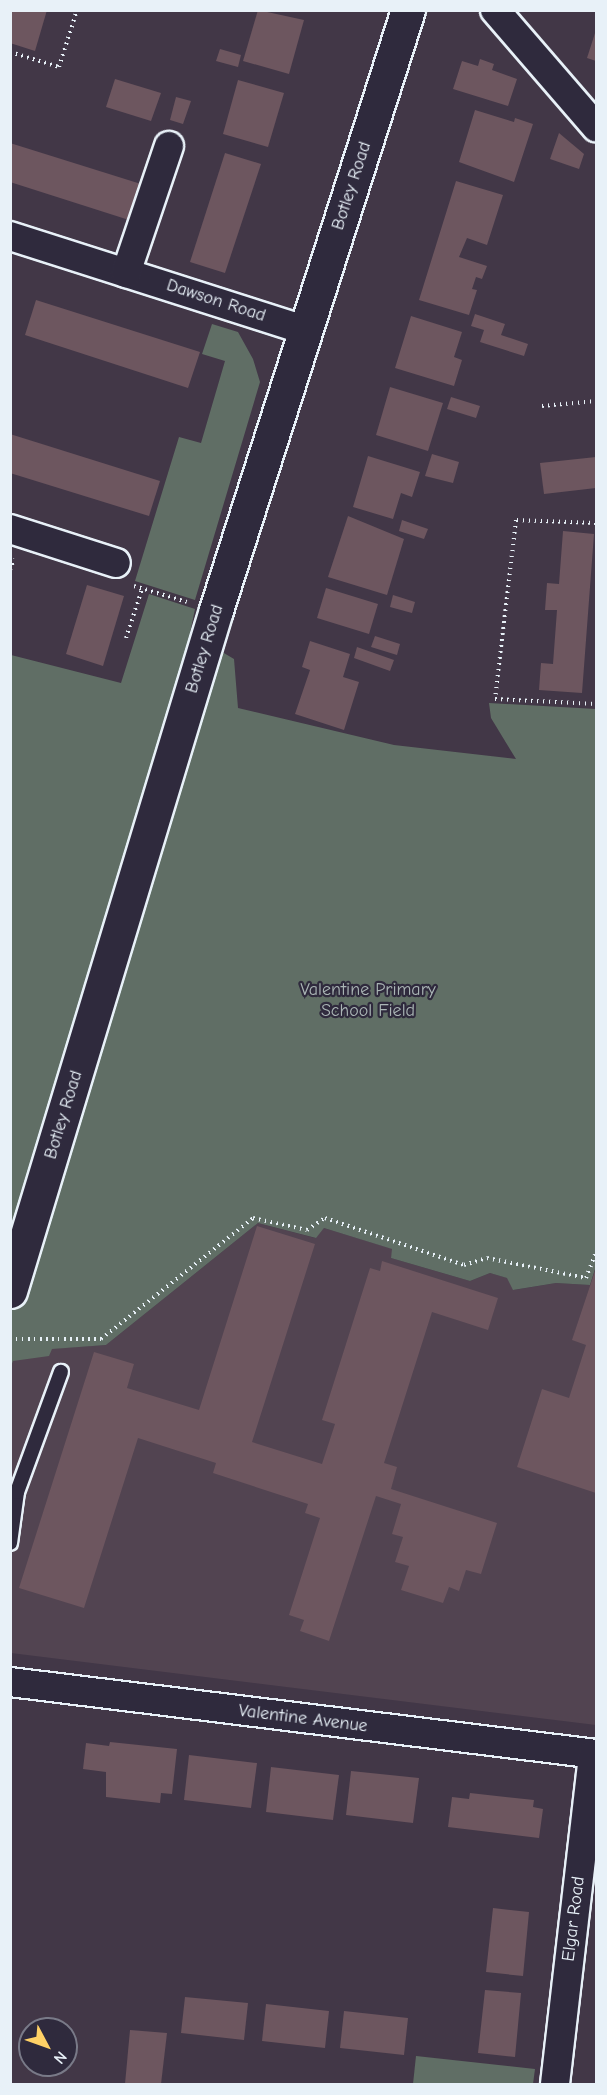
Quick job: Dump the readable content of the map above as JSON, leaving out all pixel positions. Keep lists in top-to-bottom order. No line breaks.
{"streets":{"main road":["Botley Road"],"street":["Dawson Road","Valentine Avenue","Elgar Road"]},"crossings":[["Botley Road","Dawson Road"],["Valentine Avenue","Elgar Road"]],"parks":["Valentine Primary School Field"],"north":"bottom right"}
